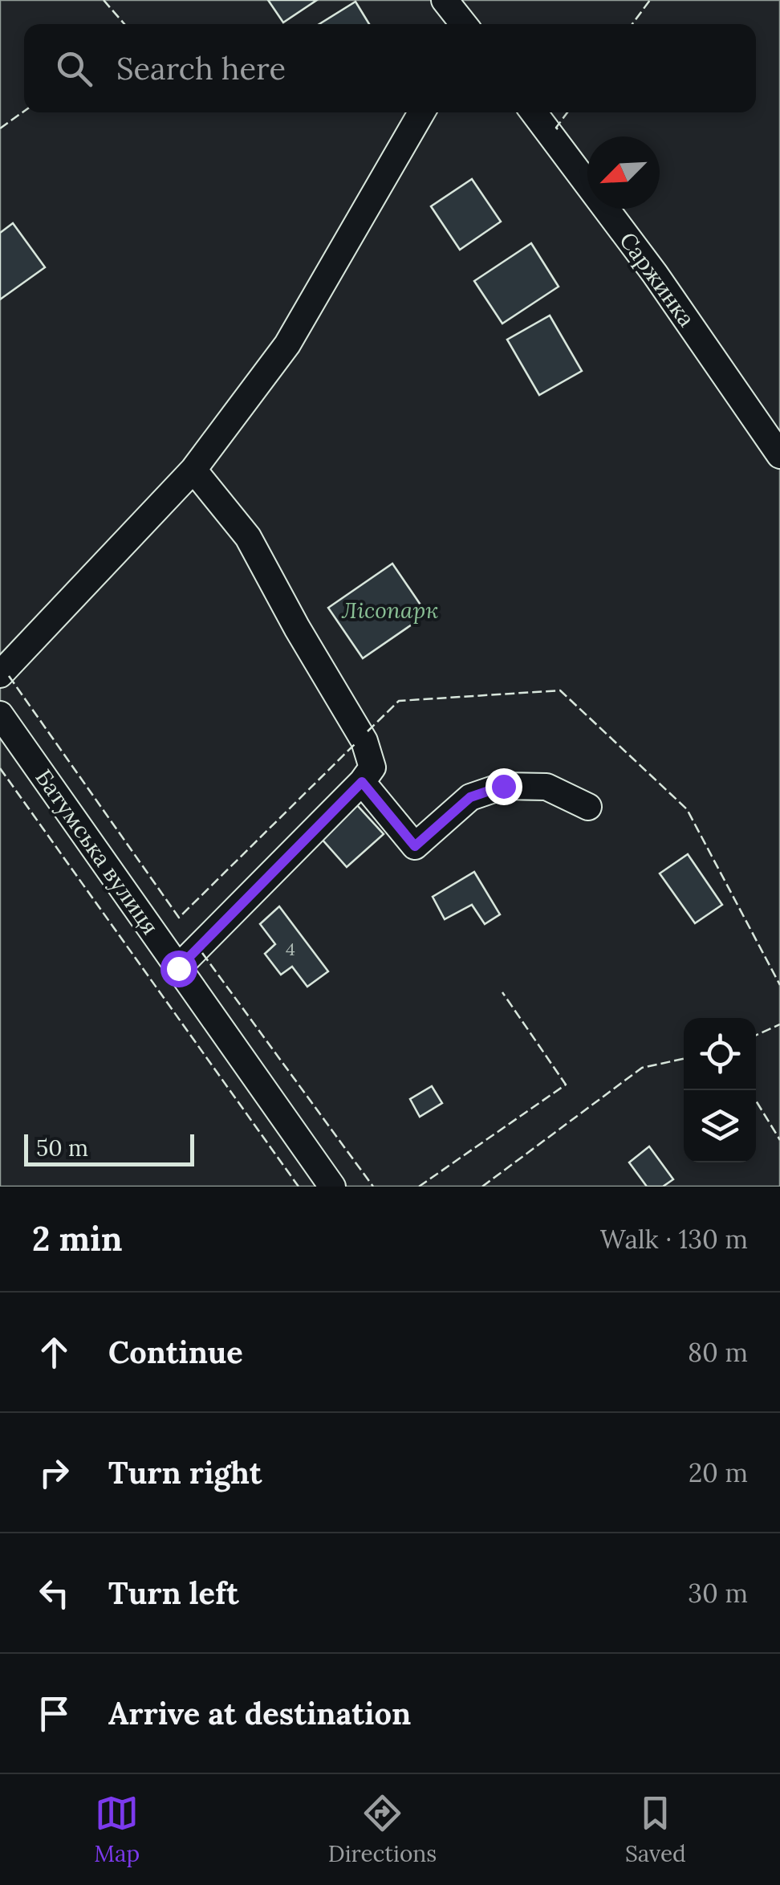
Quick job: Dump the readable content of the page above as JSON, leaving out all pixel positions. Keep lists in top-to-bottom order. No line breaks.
{"streets":{"street":["Саржинка","Батумська вулиця"]},"parks":["Лісопарк"],"house_numbers":["4"],"scale_bar":"50 m","north":"bottom left","page":{"search":"Search here","scale":"50 m","heading":["2 min","Walk · 130 m"],"list":[["Continue","80 m"],["Turn right","20 m"],["Turn left","30 m"],"Arrive at destination"],"nav":["Map","Directions","Saved"]}}
